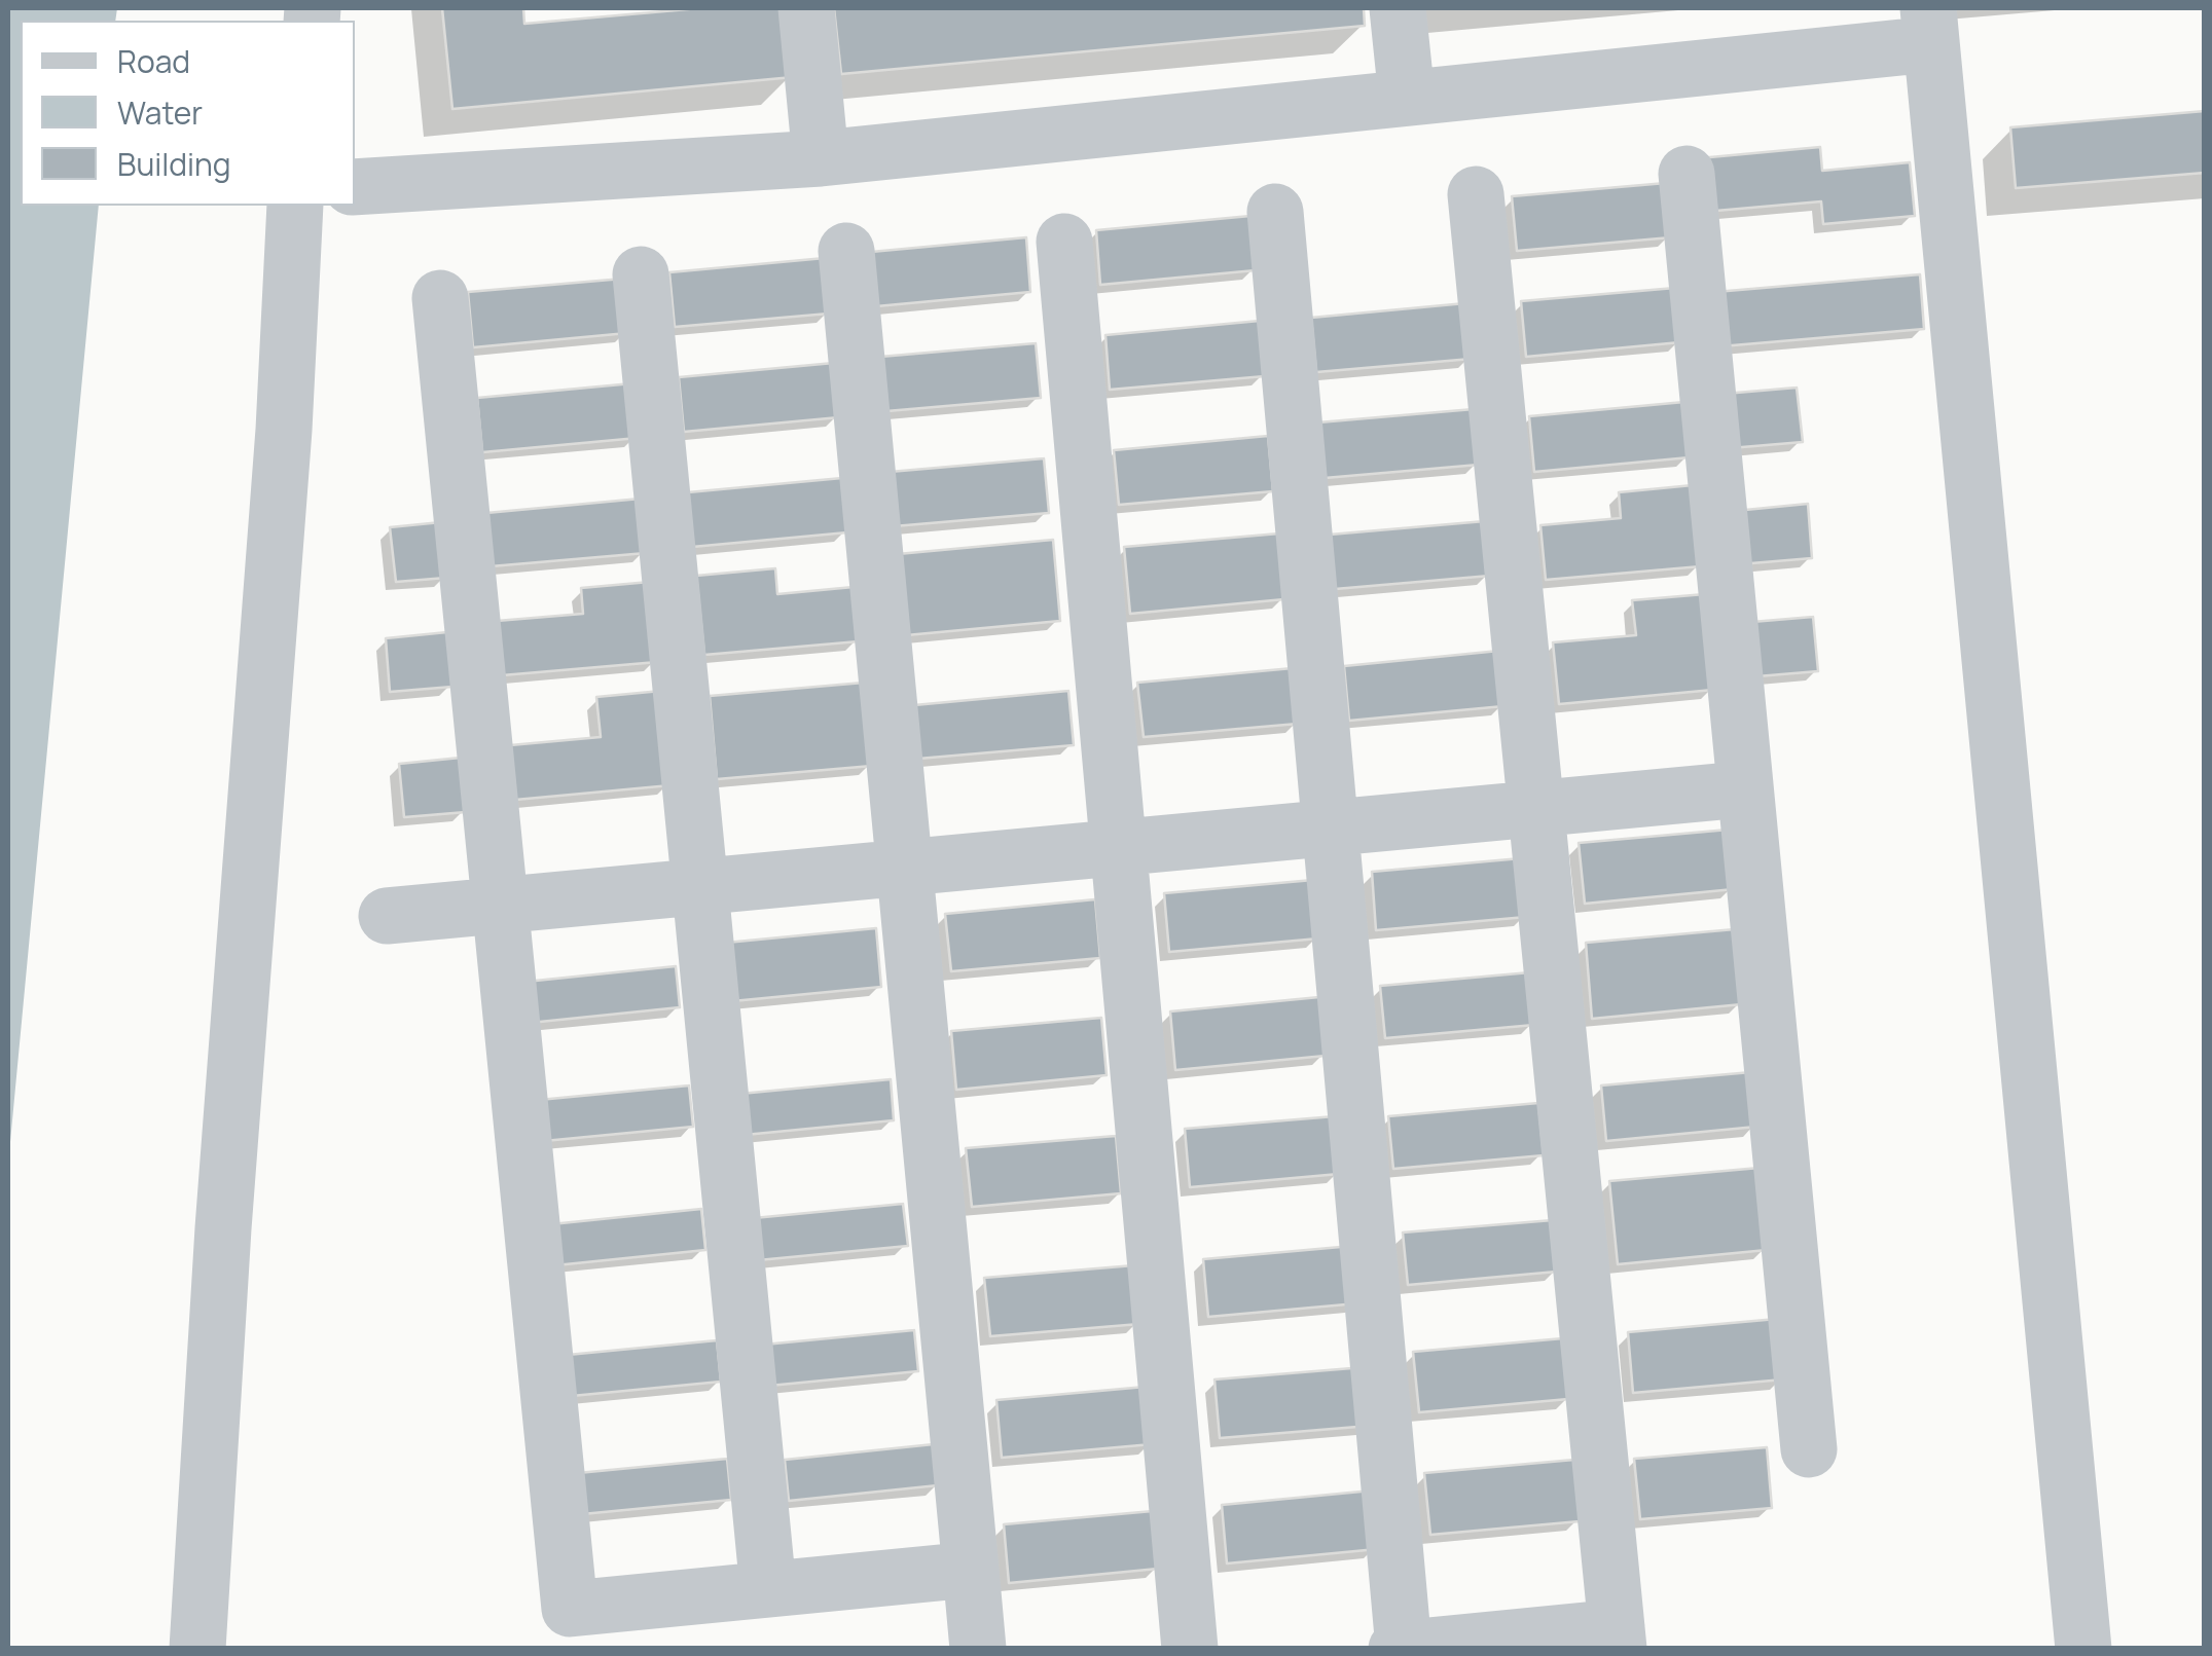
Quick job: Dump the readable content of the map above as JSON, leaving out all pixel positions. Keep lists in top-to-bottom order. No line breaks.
{"legend":["Road","Water","Building"]}
